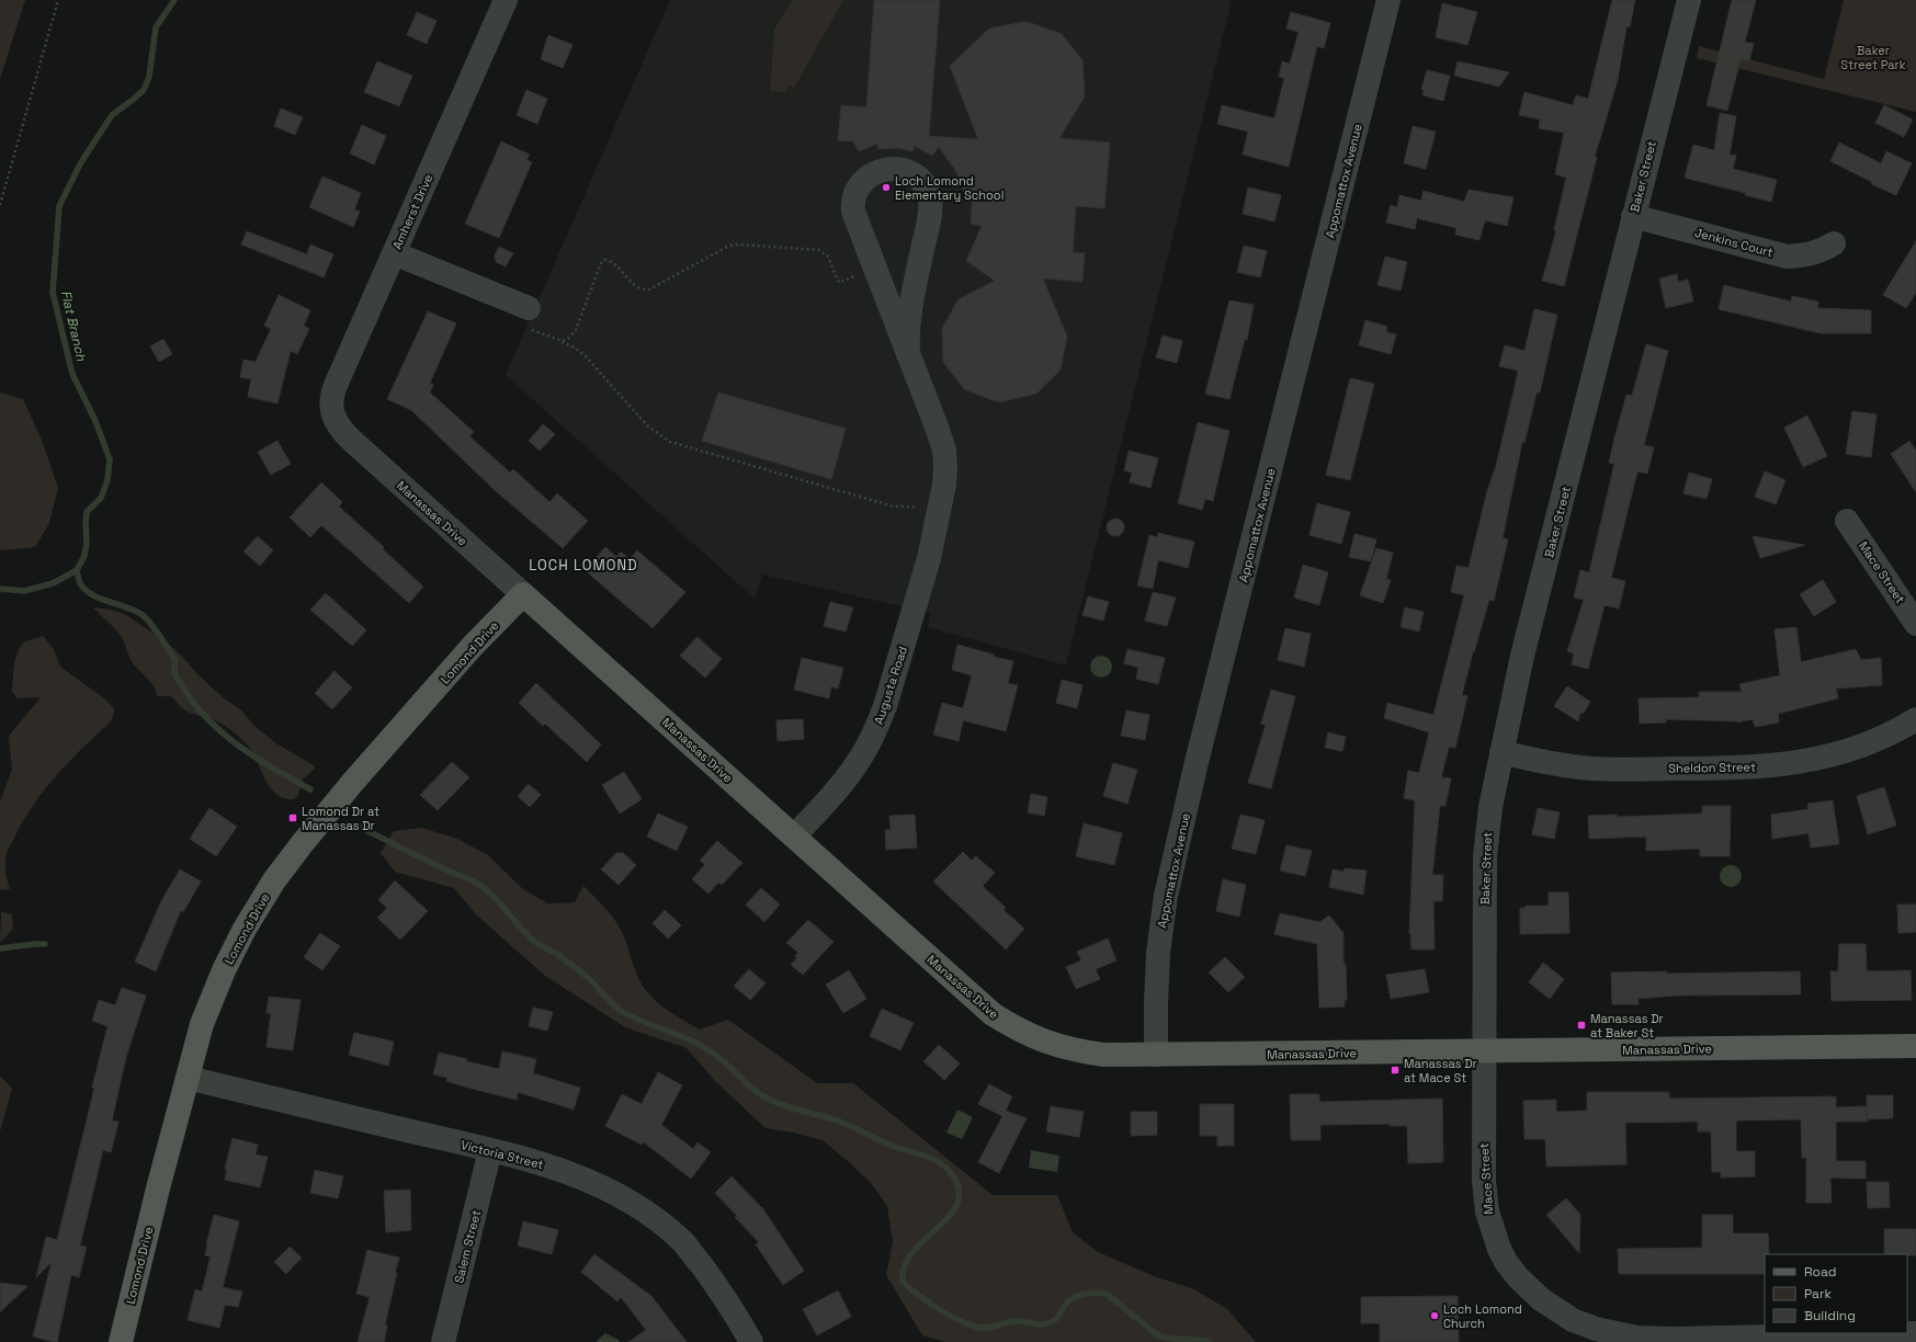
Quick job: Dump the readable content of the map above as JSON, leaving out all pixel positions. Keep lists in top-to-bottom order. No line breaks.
{"streets":{"main road":["Manassas Drive","Lomond Drive"],"street":["Baker Street","Appomattox Avenue","Amherst Drive","Jenkins Court","Mace Street","Augusta Road","Sheldon Street","Victoria Street","Salem Street"]},"crossings":[["Baker Street","Jenkins Court"],["Baker Street","Manassas Drive"],["Baker Street","Mace Street"],["Baker Street","Sheldon Street"],["Appomattox Avenue","Manassas Drive"],["Amherst Drive","Manassas Drive"],["Manassas Drive","Mace Street"],["Manassas Drive","Lomond Drive"],["Manassas Drive","Augusta Road"],["Lomond Drive","Victoria Street"],["Victoria Street","Salem Street"]],"districts":["LOCH LOMOND"],"water":["Flat Branch"],"parks":["Baker Street Park"],"places":{"other":["Loch Lomond Elementary School","Loch Lomond Church"],"transit":["Lomond Dr at Manassas Dr","Manassas Dr at Baker St","Manassas Dr at Mace St"]},"legend":["Road","Park","Building"]}
